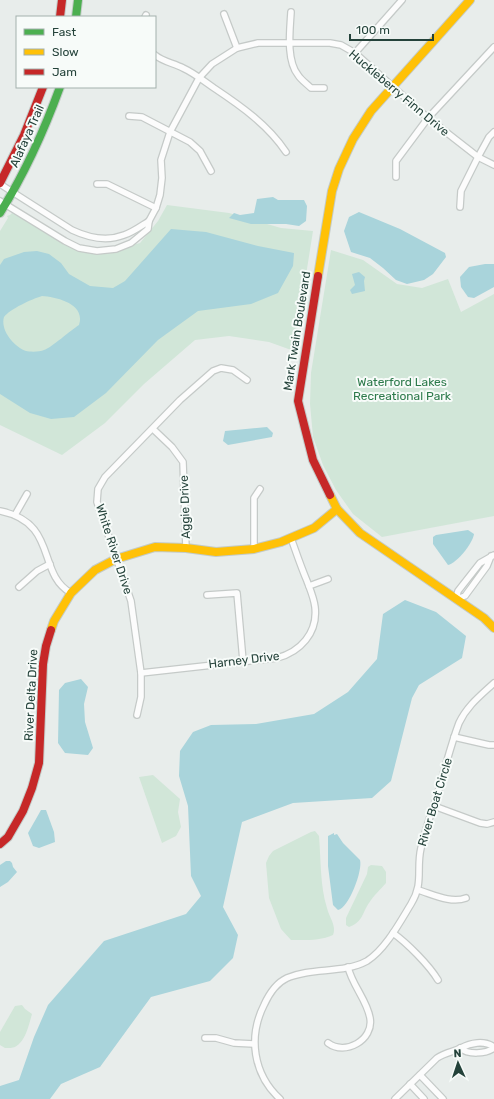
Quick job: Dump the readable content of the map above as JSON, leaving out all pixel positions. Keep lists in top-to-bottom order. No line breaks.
{"streets":{"street":["Huckleberry Finn Drive","Alafaya Trail","Mark Twain Boulevard","Aggie Drive","White River Drive","Harney Drive","River Delta Drive","River Boat Circle"]},"crossings":[["Huckleberry Finn Drive","Alafaya Trail"],["Huckleberry Finn Drive","Mark Twain Boulevard"],["Mark Twain Boulevard","River Delta Drive"],["Aggie Drive","White River Drive"],["Aggie Drive","River Delta Drive"],["White River Drive","Harney Drive"],["White River Drive","River Delta Drive"],["Harney Drive","River Delta Drive"]],"parks":["Waterford Lakes Recreational Park"],"legend":["Fast","Slow","Jam"],"scale_bar":"100 m","north":"top"}
